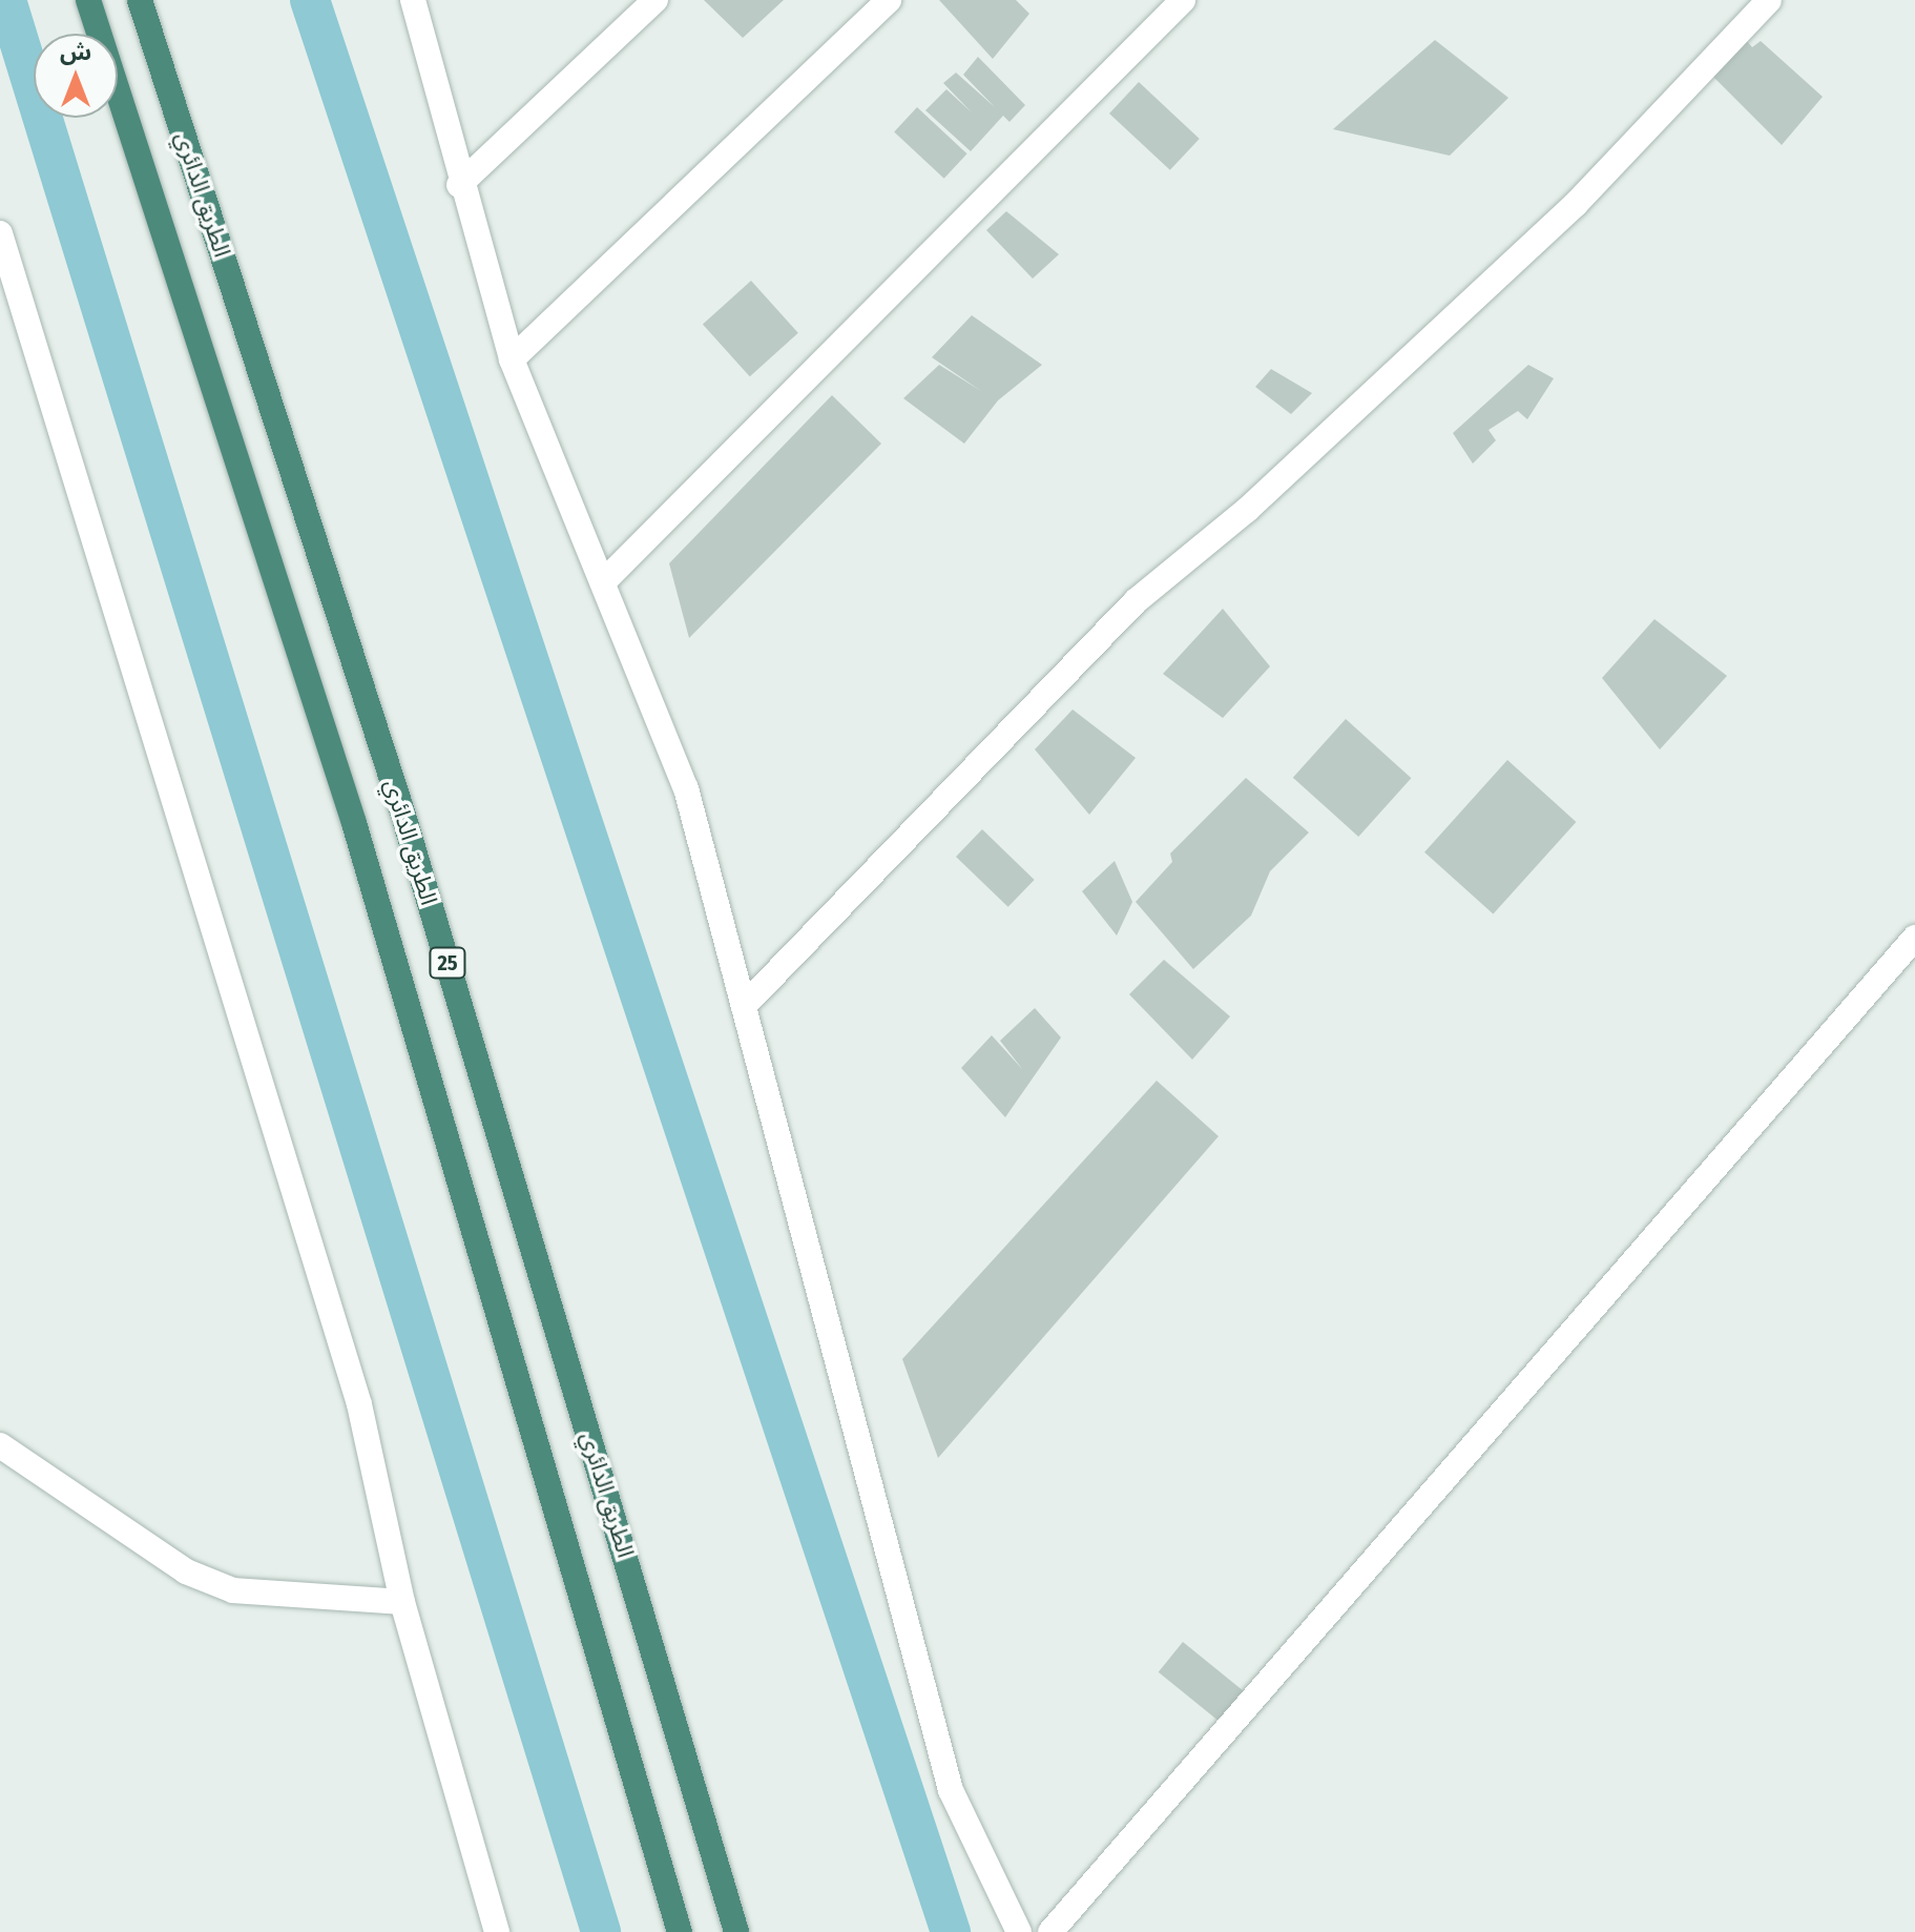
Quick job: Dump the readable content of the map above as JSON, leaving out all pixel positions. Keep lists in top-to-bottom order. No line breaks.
{"streets":{"highway":["الطريق الدائري","25"]},"north":"top"}
